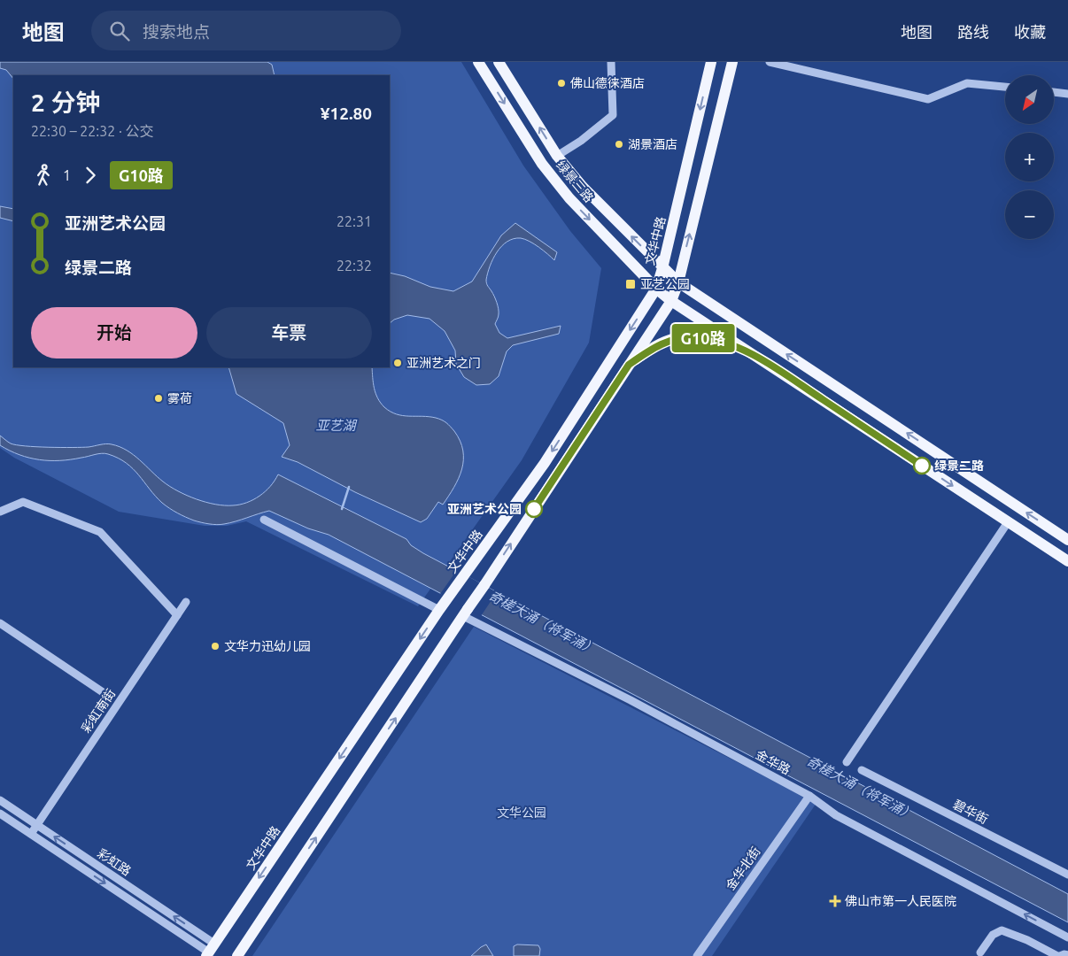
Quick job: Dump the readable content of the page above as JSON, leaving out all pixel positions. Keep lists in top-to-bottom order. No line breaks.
{"streets":{"main road":["绿景三路","文华中路"],"street":["彩虹南街","金华路","碧华街","彩虹路","金华北街"]},"crossings":[["绿景三路","文华中路"],["文华中路","彩虹路"],["彩虹南街","彩虹路"],["金华路","金华北街"]],"one_way":["金华路"],"water":["亚艺湖","奇槎大涌（将军涌）"],"parks":["文华公园"],"places":{"other":["佛山德徕酒店","湖景酒店","亚洲艺术之门","雾荷","绿景二路","亚洲艺术公园","文华力迅幼儿园"],"transit":["亚艺公园"],"health":["佛山市第一人民医院"]},"lines":["bus line G10路"],"north":"bottom left","page":{"header":"地图","search":"搜索地点","nav":["地图","路线","收藏"],"on_map":"G10路","map_buttons":["+","−"],"heading":["2 分钟","22:30 – 22:32 · 公交","¥12.80"],"legs":["1","G10路"],"list":[{"name":"亚洲艺术公园","value":"22:31"},{"name":"绿景二路","value":"22:32"}],"buttons":["开始","车票"]}}
